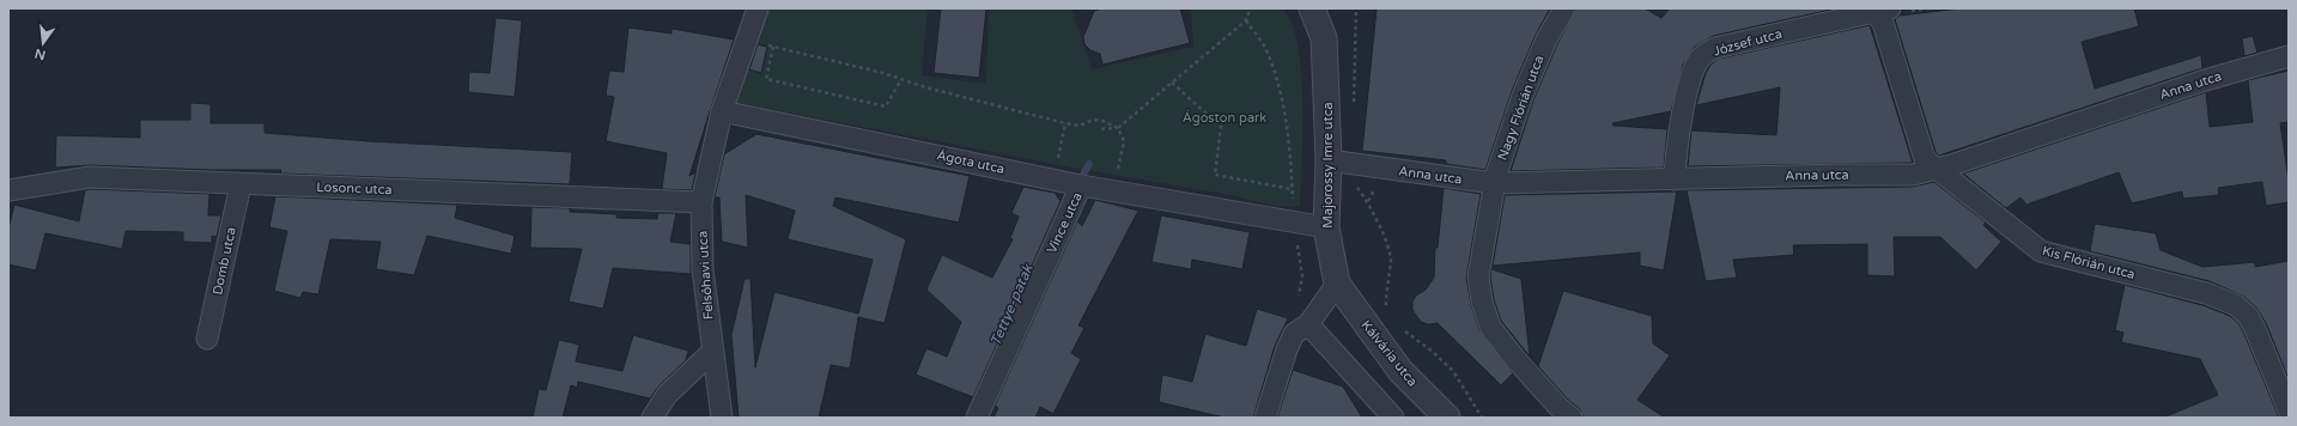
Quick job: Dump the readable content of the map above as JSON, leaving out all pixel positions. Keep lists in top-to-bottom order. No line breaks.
{"streets":{"street":["József utca","Anna utca","Nagy Flórián utca","Ágota utca","Majorossy Imre utca","Losonc utca","Vince utca","Domb utca","Kis Flórián utca","Felsőhavi utca","Kálvária utca"]},"crossings":[["József utca","Anna utca"],["József utca","Kis Flórián utca"],["Anna utca","Nagy Flórián utca"],["Anna utca","Majorossy Imre utca"],["Anna utca","Kis Flórián utca"],["Ágota utca","Majorossy Imre utca"],["Ágota utca","Vince utca"],["Ágota utca","Felsőhavi utca"],["Majorossy Imre utca","Kálvária utca"],["Losonc utca","Domb utca"],["Losonc utca","Felsőhavi utca"]],"water":["Tettye-patak"],"parks":["Ágoston park"],"north":"bottom"}
